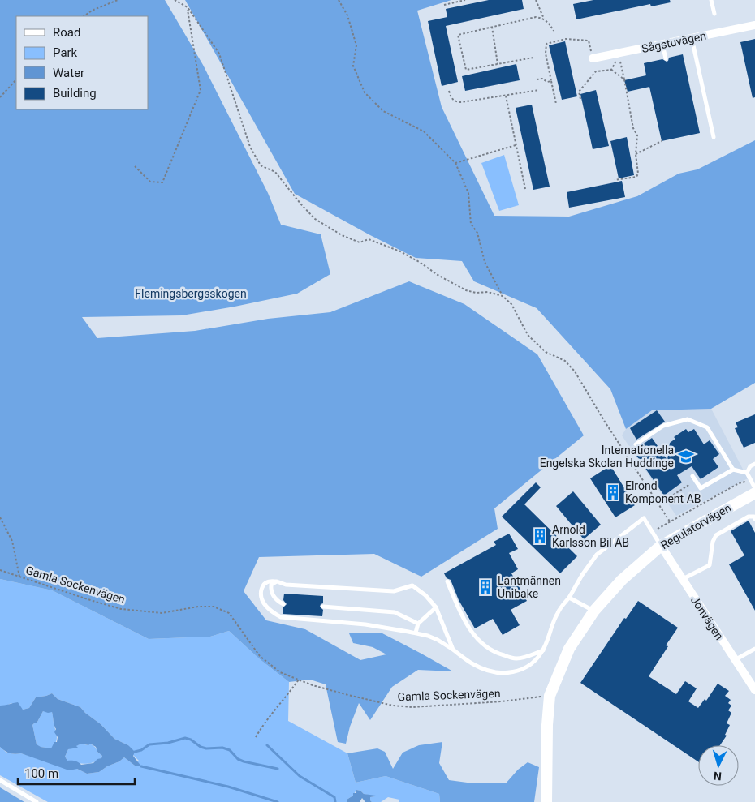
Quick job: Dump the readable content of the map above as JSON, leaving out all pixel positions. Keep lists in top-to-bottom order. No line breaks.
{"streets":{"street":["Sågstuvägen","Regulatorvägen","Jonvägen"],"path":["Gamla Sockenvägen"]},"crossings":[["Regulatorvägen","Gamla Sockenvägen"],["Regulatorvägen","Jonvägen"]],"parks":["Flemingsbergsskogen"],"places":{"school or university":["Internationella Engelska Skolan Huddinge"],"building":["Elrond Komponent AB","Arnold Karlsson Bil AB","Lantmännen Unibake"]},"legend":["Road","Park","Water","Building"],"scale_bar":"100 m","north":"bottom"}
